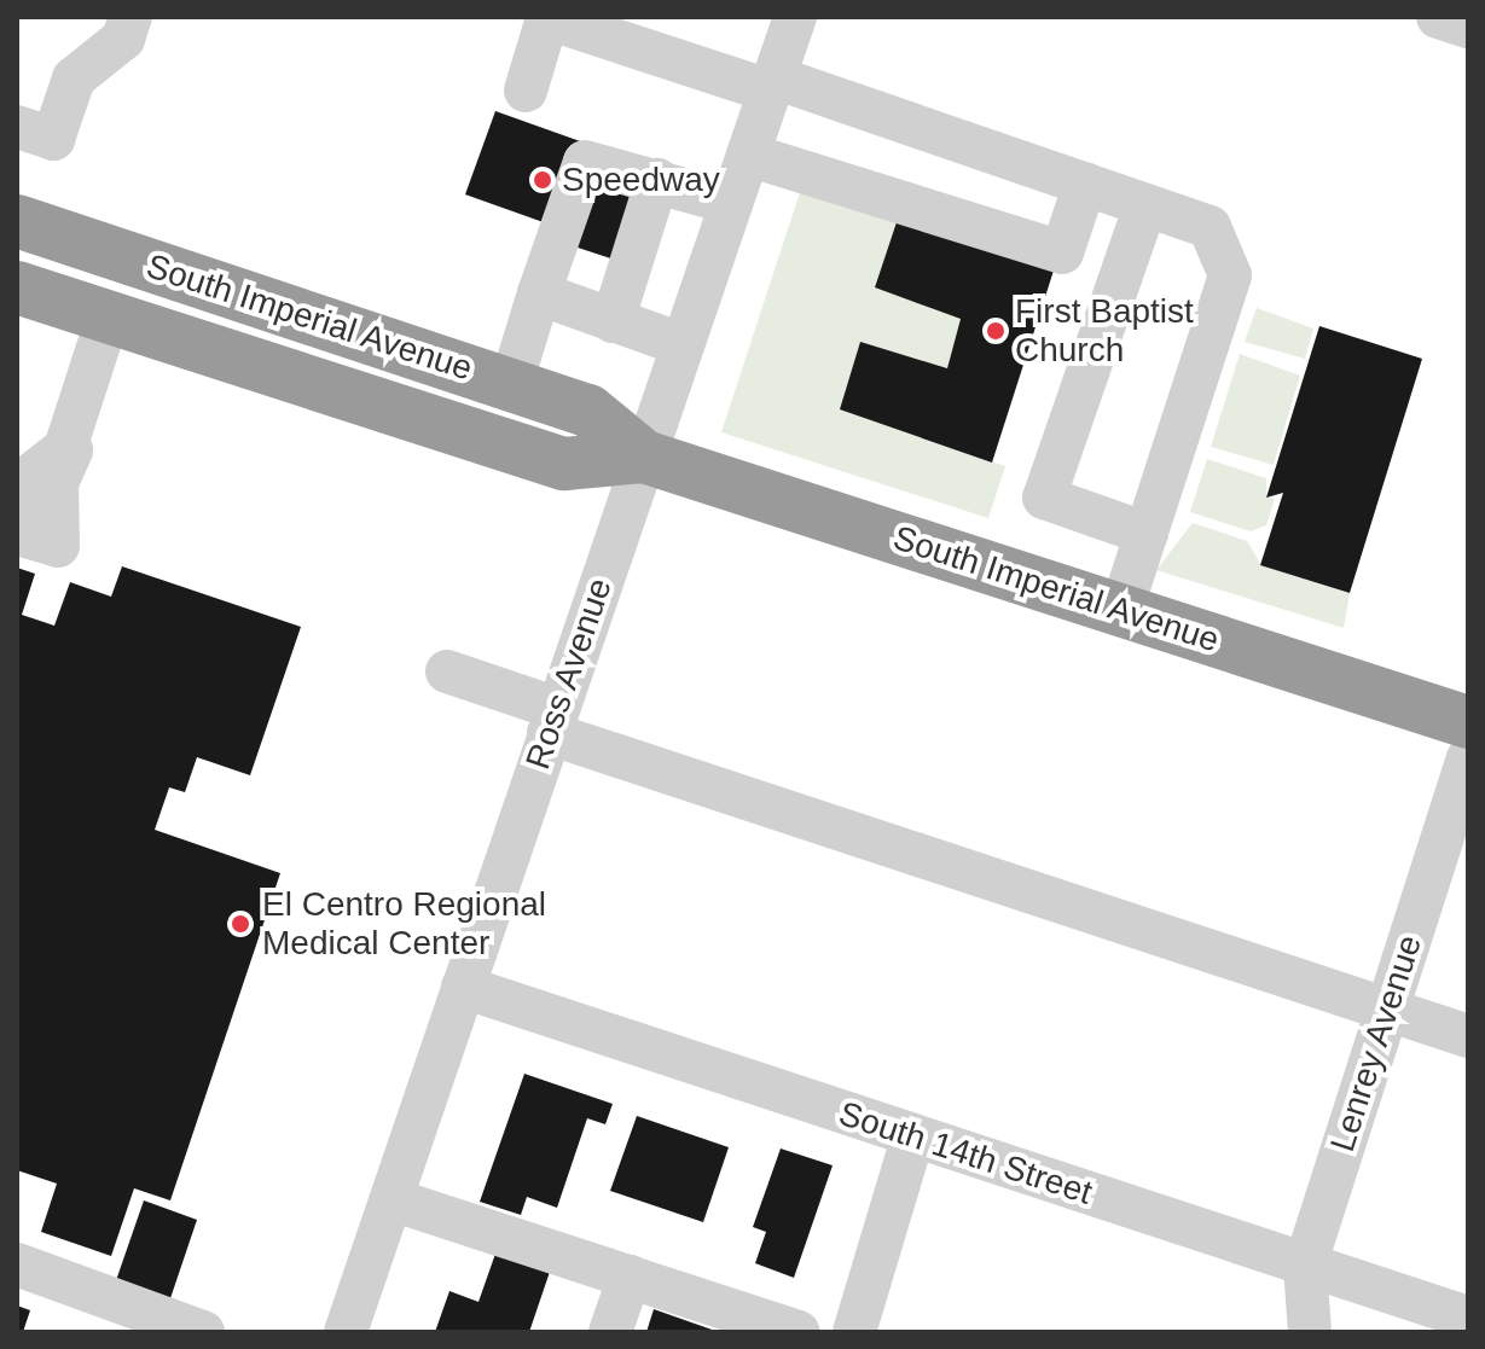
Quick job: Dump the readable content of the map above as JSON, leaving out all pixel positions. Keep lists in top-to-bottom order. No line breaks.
{"streets":{"highway":["South Imperial Avenue"],"street":["Ross Avenue","Lenrey Avenue","South 14th Street"]},"crossings":[["South Imperial Avenue","Ross Avenue"],["Ross Avenue","South 14th Street"],["Lenrey Avenue","South 14th Street"]],"places":["Speedway","First Baptist Church","El Centro Regional Medical Center"]}
